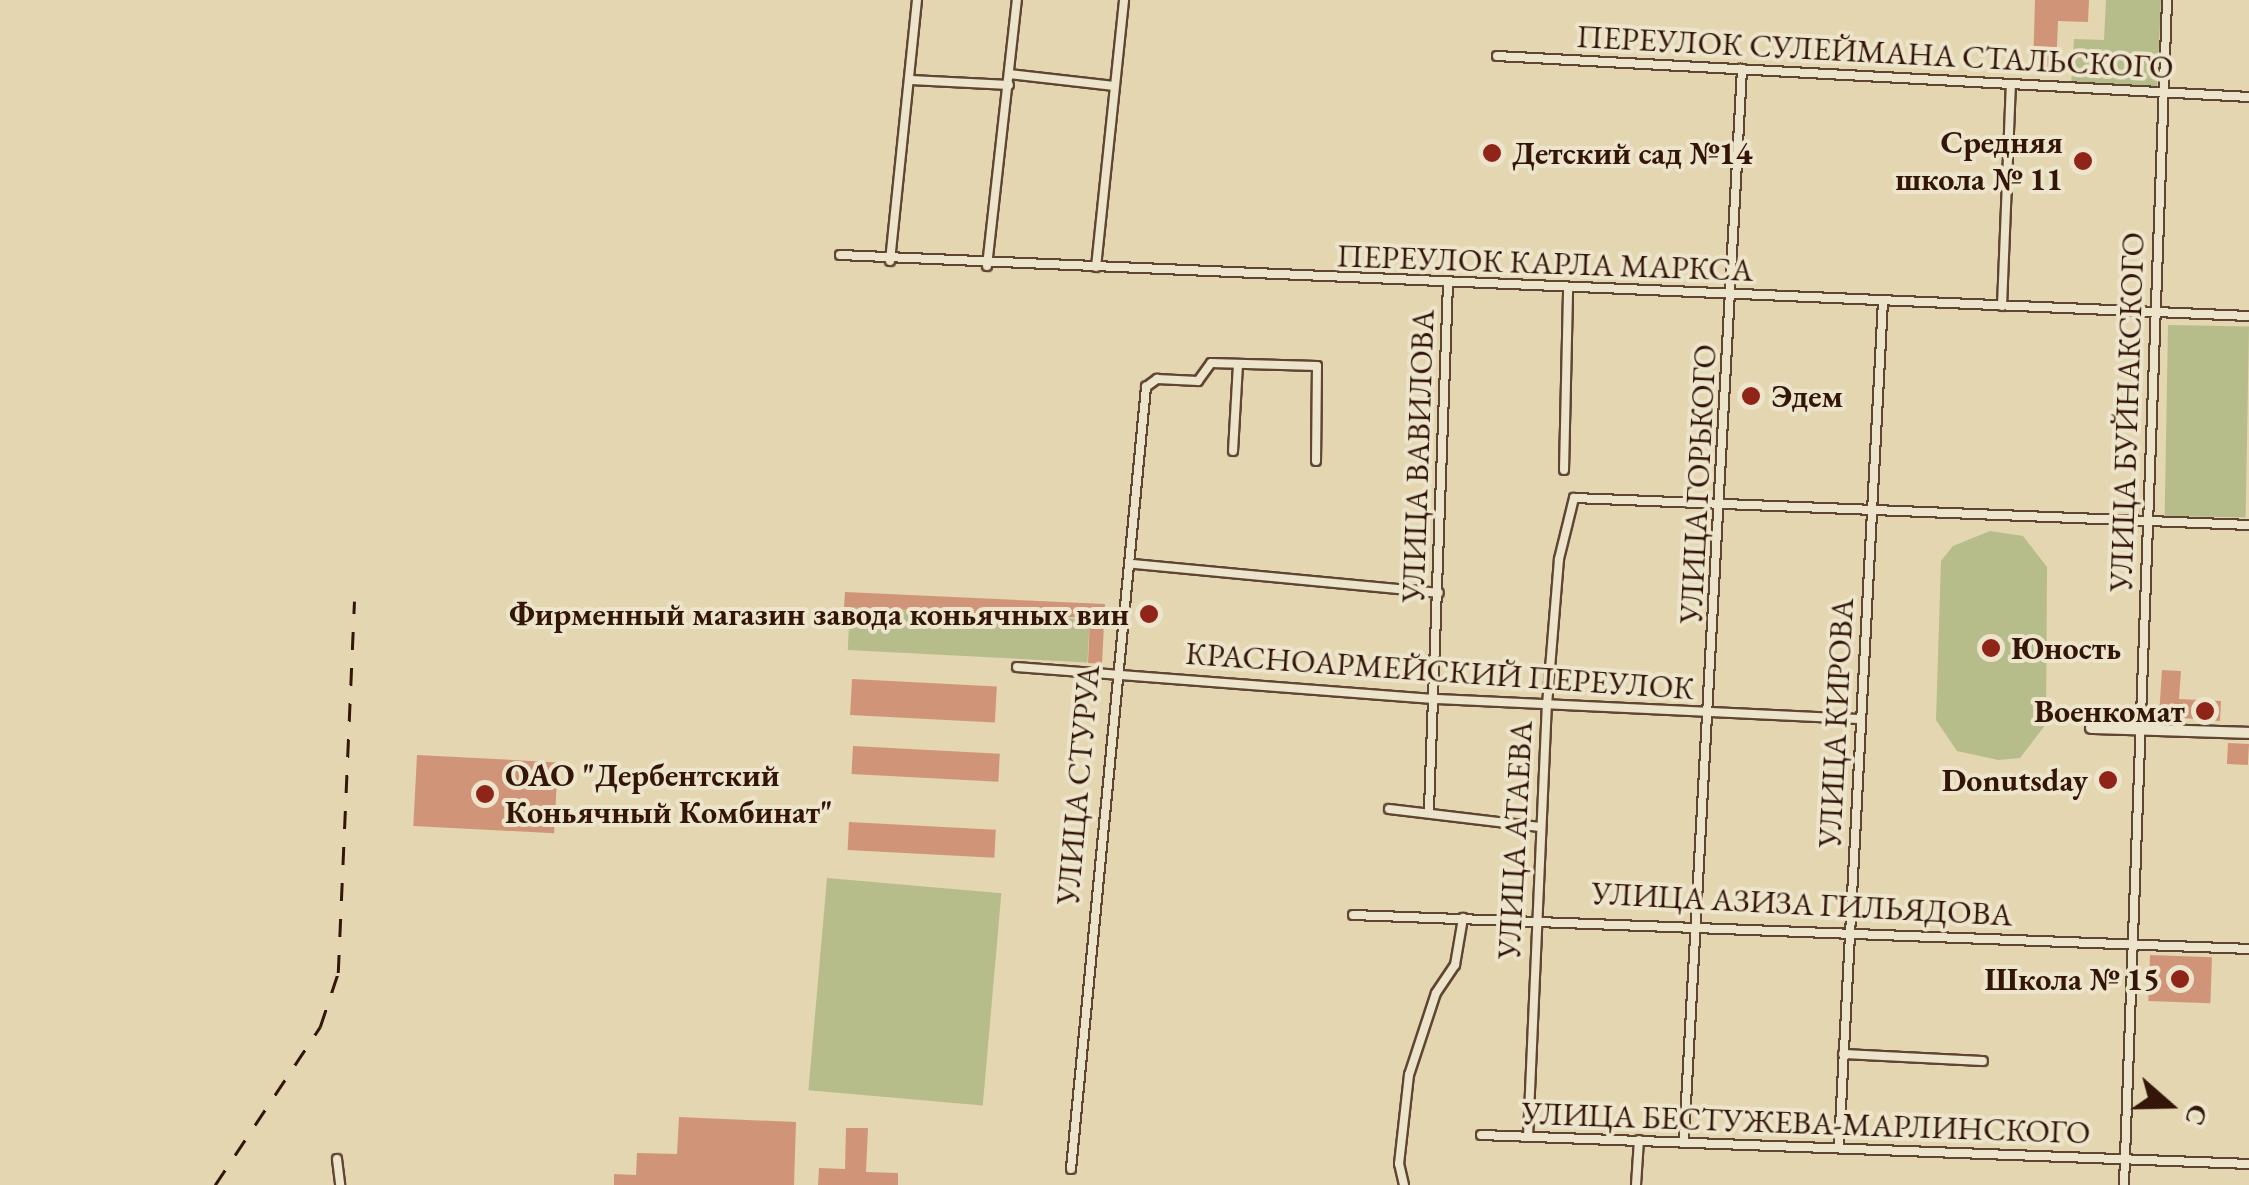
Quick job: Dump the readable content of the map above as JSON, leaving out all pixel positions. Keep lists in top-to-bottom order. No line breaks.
{"streets":{"street":["ПЕРЕУЛОК СУЛЕЙМАНА СТАЛЬСКОГО","ПЕРЕУЛОК КАРЛА МАРКСА","УЛИЦА БУЙНАКСКОГО","УЛИЦА ВАВИЛОВА","УЛИЦА ГОРЬКОГО","КРАСНОАРМЕЙСКИЙ ПЕРЕУЛОК","УЛИЦА КИРОВА","УЛИЦА СТУРУА","УЛИЦА АТАЕВА","УЛИЦА АЗИЗА ГИЛЬЯДОВА","УЛИЦА БЕСТУЖЕВА-МАРЛИНСКОГО"]},"crossings":[["ПЕРЕУЛОК СУЛЕЙМАНА СТАЛЬСКОГО","УЛИЦА БУЙНАКСКОГО"],["ПЕРЕУЛОК СУЛЕЙМАНА СТАЛЬСКОГО","УЛИЦА ГОРЬКОГО"],["ПЕРЕУЛОК КАРЛА МАРКСА","УЛИЦА БУЙНАКСКОГО"],["ПЕРЕУЛОК КАРЛА МАРКСА","УЛИЦА ВАВИЛОВА"],["ПЕРЕУЛОК КАРЛА МАРКСА","УЛИЦА ГОРЬКОГО"],["ПЕРЕУЛОК КАРЛА МАРКСА","УЛИЦА КИРОВА"],["УЛИЦА БУЙНАКСКОГО","УЛИЦА АЗИЗА ГИЛЬЯДОВА"],["УЛИЦА БУЙНАКСКОГО","УЛИЦА БЕСТУЖЕВА-МАРЛИНСКОГО"],["УЛИЦА ВАВИЛОВА","КРАСНОАРМЕЙСКИЙ ПЕРЕУЛОК"],["УЛИЦА ГОРЬКОГО","КРАСНОАРМЕЙСКИЙ ПЕРЕУЛОК"],["УЛИЦА ГОРЬКОГО","УЛИЦА АТАЕВА"],["УЛИЦА ГОРЬКОГО","УЛИЦА АЗИЗА ГИЛЬЯДОВА"],["УЛИЦА ГОРЬКОГО","УЛИЦА БЕСТУЖЕВА-МАРЛИНСКОГО"],["КРАСНОАРМЕЙСКИЙ ПЕРЕУЛОК","УЛИЦА КИРОВА"],["КРАСНОАРМЕЙСКИЙ ПЕРЕУЛОК","УЛИЦА СТУРУА"],["КРАСНОАРМЕЙСКИЙ ПЕРЕУЛОК","УЛИЦА АТАЕВА"],["УЛИЦА КИРОВА","УЛИЦА АЗИЗА ГИЛЬЯДОВА"],["УЛИЦА КИРОВА","УЛИЦА БЕСТУЖЕВА-МАРЛИНСКОГО"],["УЛИЦА АТАЕВА","УЛИЦА АЗИЗА ГИЛЬЯДОВА"],["УЛИЦА АТАЕВА","УЛИЦА БЕСТУЖЕВА-МАРЛИНСКОГО"]],"places":["Детский сад №14","Средняя школа № 11","Эдем","Фирменный магазин завода коньячных вин","Юность","Военкомат","Donutsday","ОАО \"Дербентский Коньячный Комбинат\"","Школа № 15"],"north":"right"}
